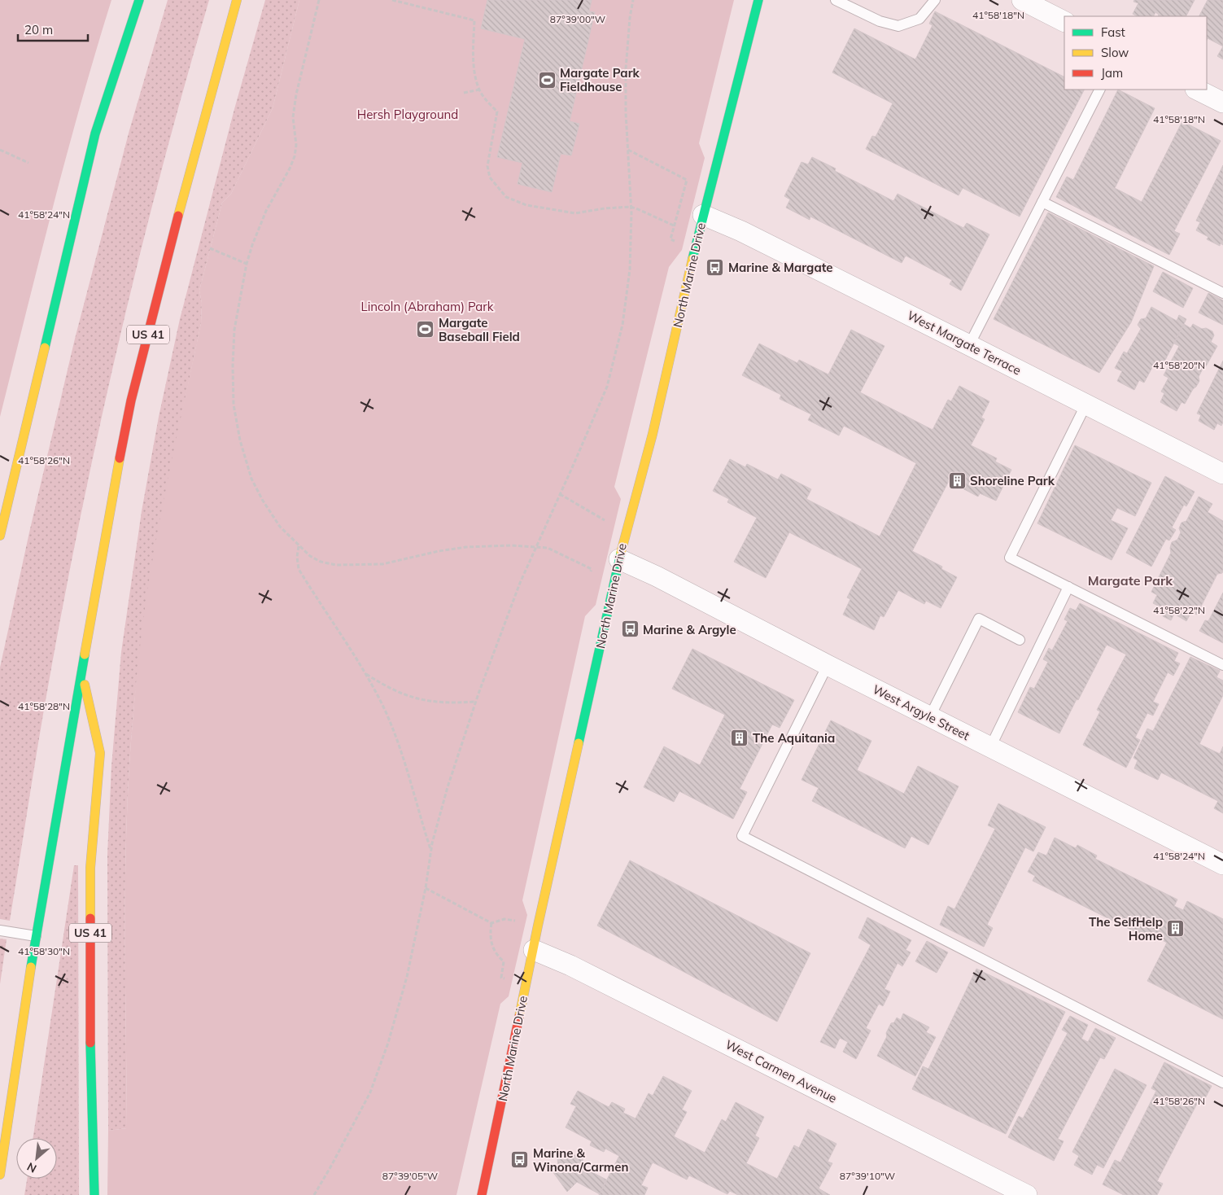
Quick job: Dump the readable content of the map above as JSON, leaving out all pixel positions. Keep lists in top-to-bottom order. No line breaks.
{"streets":{"main road":["North Marine Drive","US 41"],"street":["West Margate Terrace","West Argyle Street","West Carmen Avenue"]},"crossings":[["North Marine Drive","West Margate Terrace"],["North Marine Drive","West Argyle Street"],["North Marine Drive","West Carmen Avenue"]],"districts":["Margate Park"],"parks":["Hersh Playground","Lincoln (Abraham) Park"],"places":{"sports":["Margate Park Fieldhouse","Margate Baseball Field"],"bus stop":["Marine & Margate","Marine & Argyle","Marine & Winona/Carmen"],"building":["Shoreline Park","The Aquitania","The SelfHelp Home"]},"legend":["Fast","Slow","Jam"],"scale_bar":"20 m","north":"bottom left","coordinates":["41°58'18\"N","87°39'00\"W","41°58'24\"N","41°58'20\"N","41°58'26\"N","41°58'22\"N","41°58'28\"N","41°58'30\"N","87°39'05\"W","87°39'10\"W"]}
